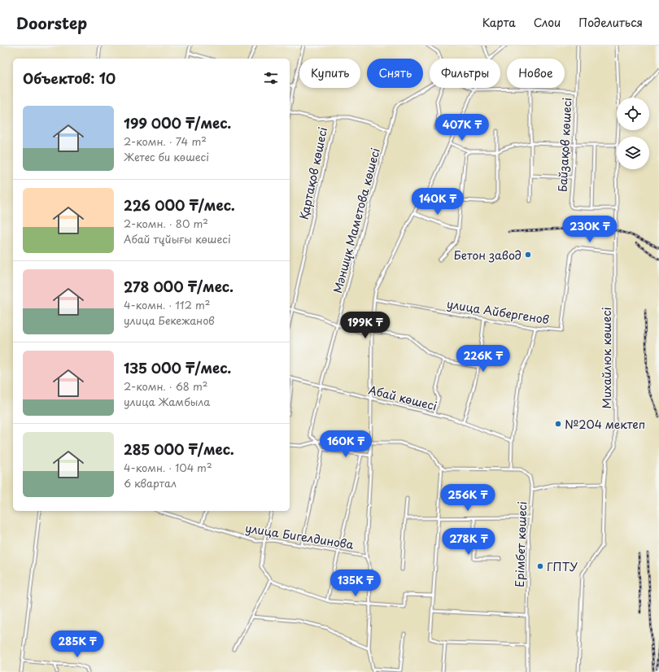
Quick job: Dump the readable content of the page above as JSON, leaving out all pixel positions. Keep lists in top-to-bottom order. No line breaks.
{"streets":{"street":["Байзақов көшесі","Қартақов көшесі","Мәншүк Маметова көшесі","улица Айбергенов","Михайлюк көшесі","Абай көшесі","улица Бигелдинова","Ерімбет көшесі"]},"crossings":[["Мәншүк Маметова көшесі","Абай көшесі"],["улица Айбергенов","Михайлюк көшесі"],["Михайлюк көшесі","Ерімбет көшесі"]],"places":["Бетон завод","№204 мектеп","ГПТУ"],"page":{"header":"Doorstep","nav":["Карта","Слои","Поделиться"],"chip":["Купить","Снять","Фильтры","Новое"],"heading":"Объектов: 10","list":[{"name":"199 000 ₸/мес.","note":"2-комн. · 74 m² · Жетес би көшесі"},{"name":"226 000 ₸/мес.","note":"2-комн. · 80 m² · Абай тұйығы көшесі"},{"name":"278 000 ₸/мес.","note":"4-комн. · 112 m² · улица Бекежанов"},{"name":"135 000 ₸/мес.","note":"2-комн. · 68 m² · улица Жамбыла"},{"name":"285 000 ₸/мес.","note":"4-комн. · 104 m² · 6 квартал"}],"price":["407K ₸","140K ₸","230K ₸","199K ₸","226K ₸","160K ₸","256K ₸","278K ₸","135K ₸","285K ₸"]}}
